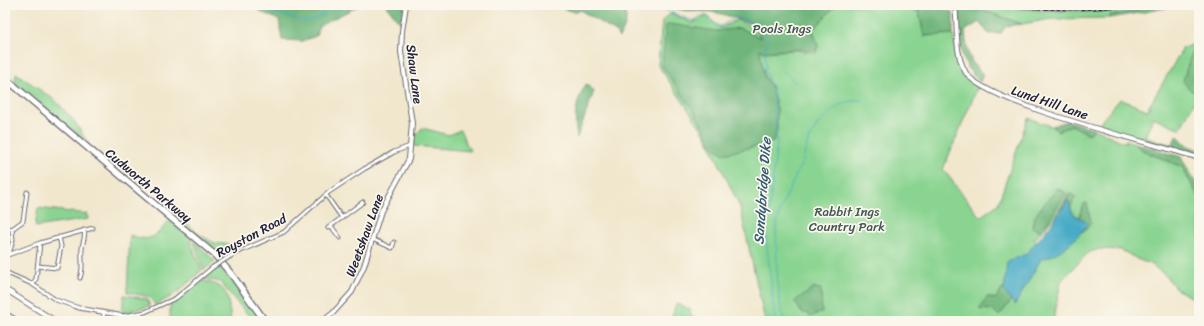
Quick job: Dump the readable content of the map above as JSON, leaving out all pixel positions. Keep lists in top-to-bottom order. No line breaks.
{"streets":{"highway":["Cudworth Parkway"],"street":["Shaw Lane","Lund Hill Lane","Royston Road","Weetshaw Lane"]},"crossings":[["Shaw Lane","Royston Road"],["Shaw Lane","Weetshaw Lane"],["Royston Road","Weetshaw Lane"]],"water":["Sandybridge Dike"],"parks":["Pools Ings","Rabbit Ings Country Park"]}
